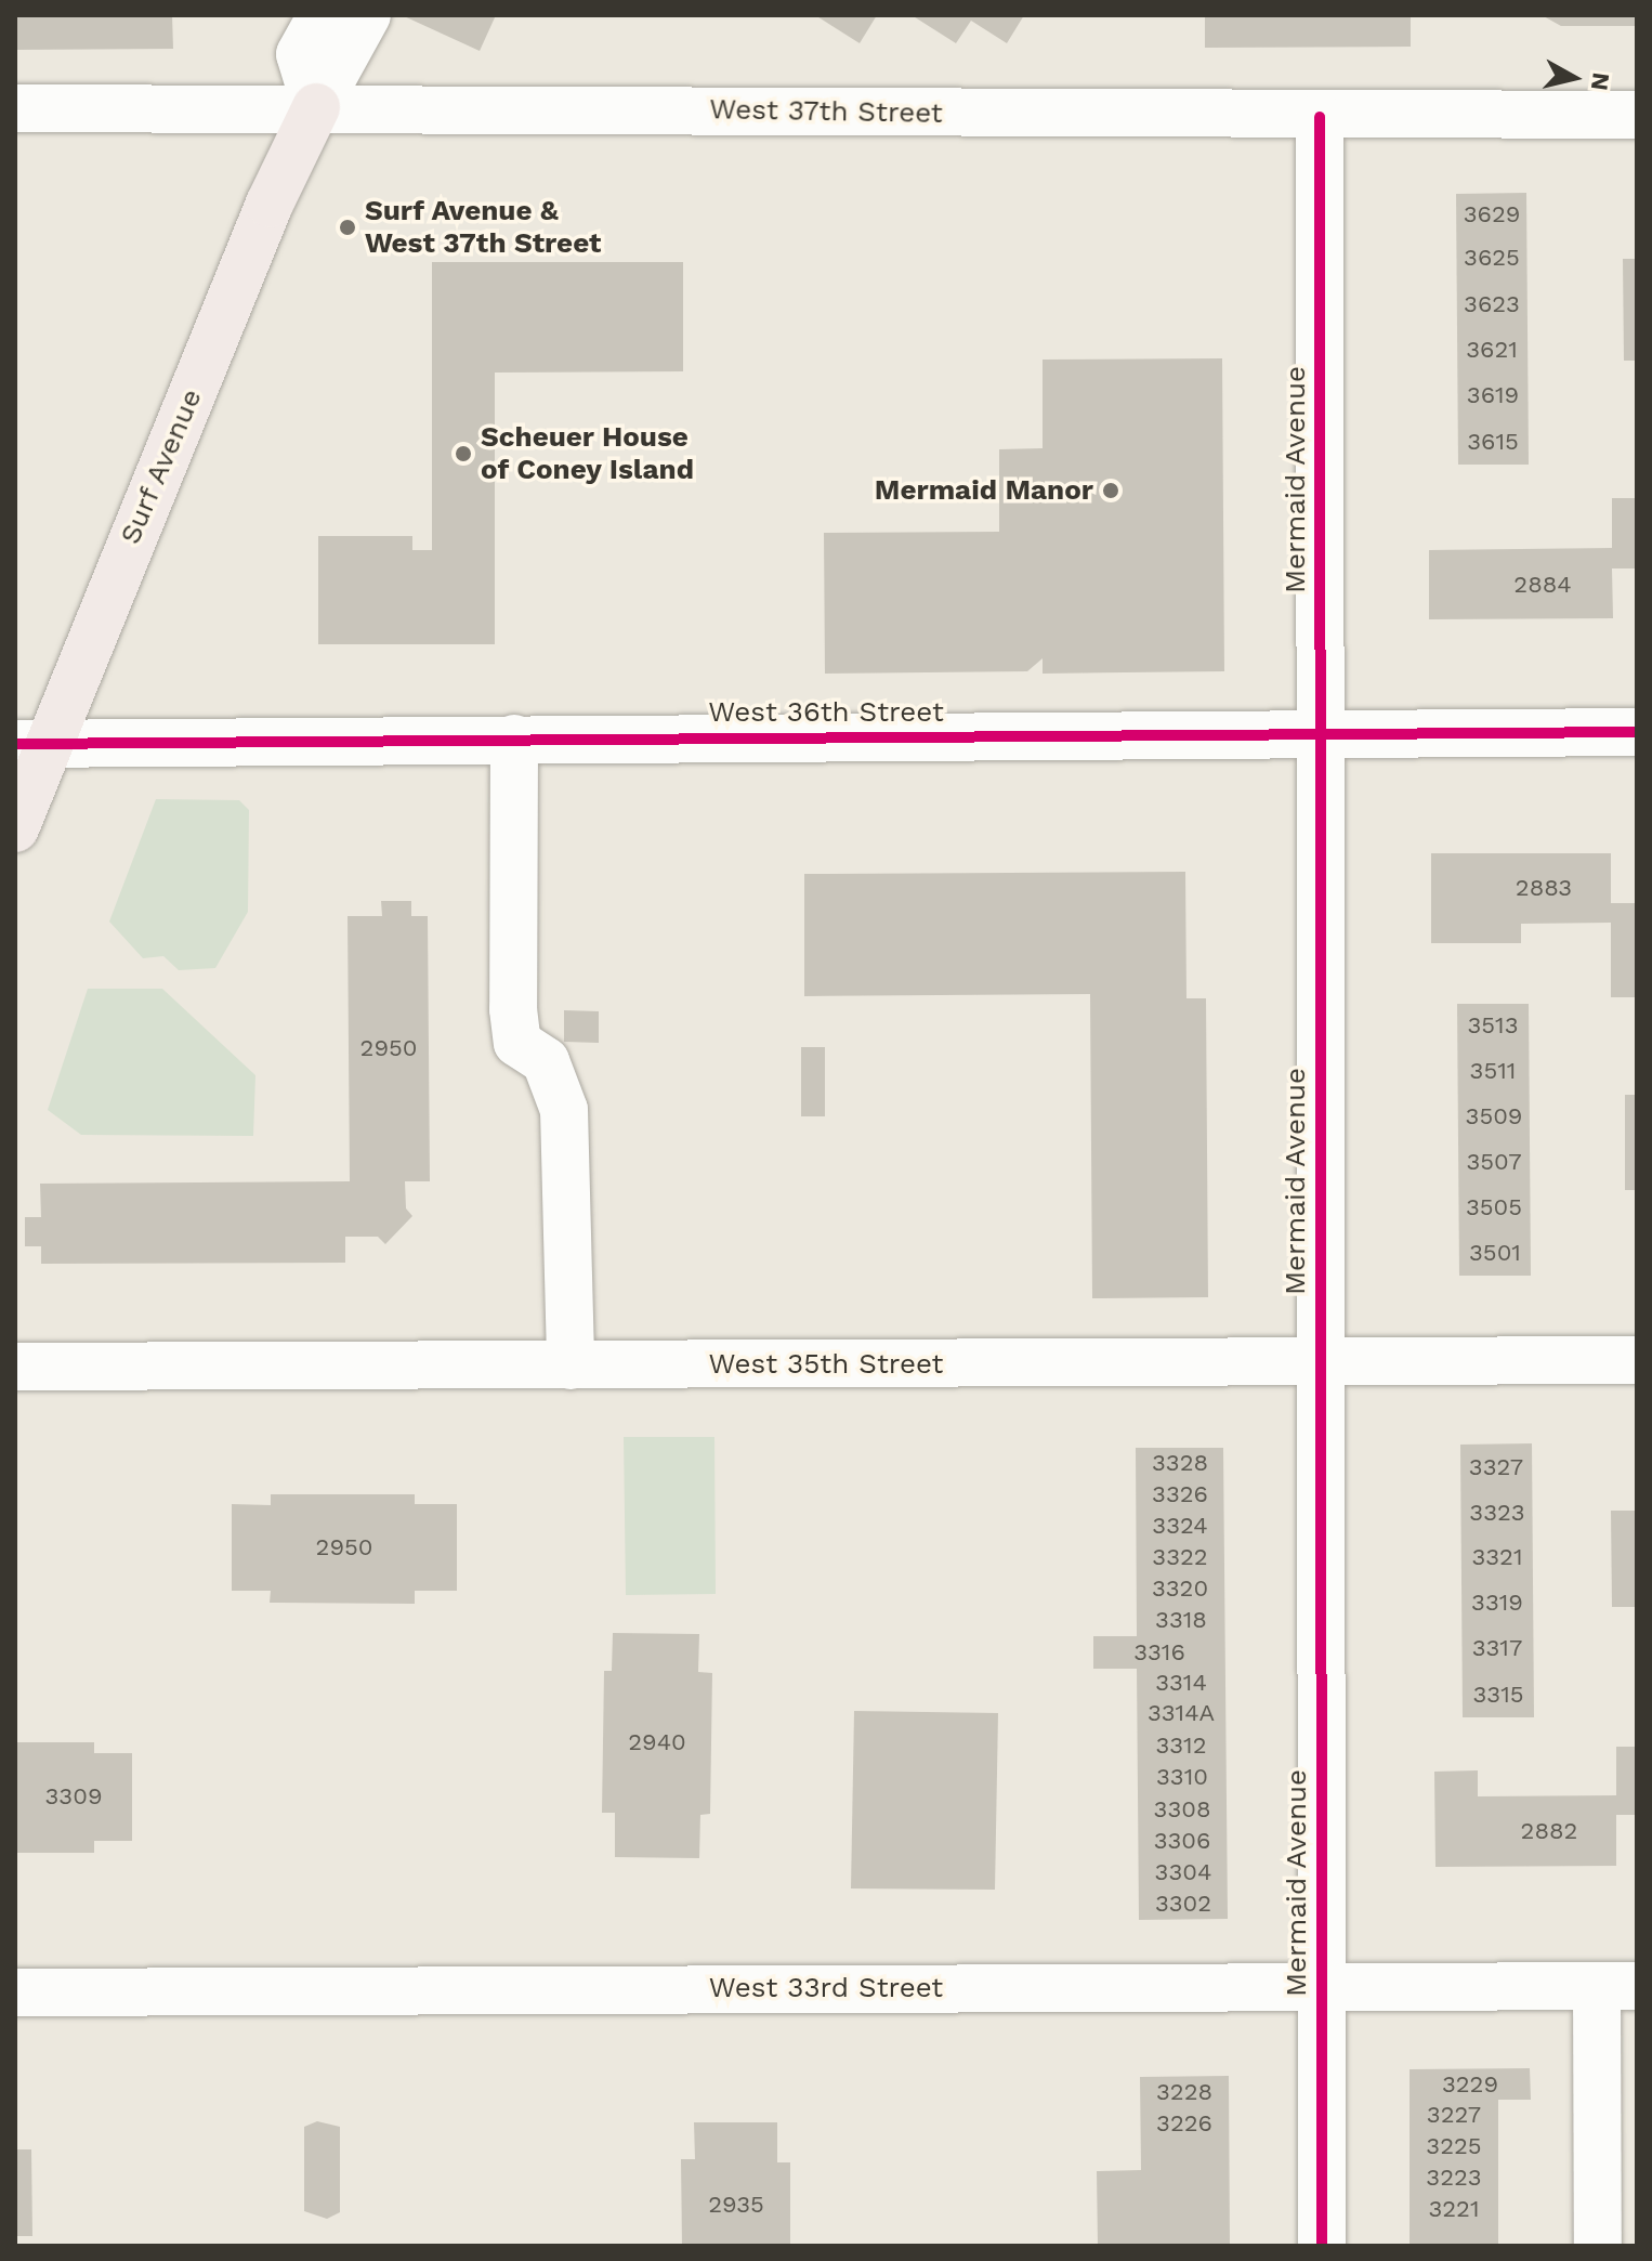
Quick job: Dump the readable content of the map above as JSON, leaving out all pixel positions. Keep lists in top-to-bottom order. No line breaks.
{"streets":{"main road":["Surf Avenue"],"street":["West 37th Street","Mermaid Avenue","West 36th Street","West 35th Street","West 33rd Street"]},"crossings":[["West 37th Street","Surf Avenue"],["West 37th Street","Mermaid Avenue"],["Surf Avenue","West 36th Street"],["Mermaid Avenue","West 36th Street"],["Mermaid Avenue","West 35th Street"],["Mermaid Avenue","West 33rd Street"]],"places":["Surf Avenue & West 37th Street","Scheuer House of Coney Island","Mermaid Manor"],"house_numbers":["3629","3625","3623","3621","3619","3615","2884","2883","3513","2950","3511","3509","3507","3505","3501","3328","3327","3326","3323","3324","2950","3322","3321","3320","3319","3318","3317","3316","3314","3315","3314A","2940","3312","3310","3309","3308","2882","3306","3304","3302","3229","3228","3227","3226","3225","3223","2935","3221"],"north":"right"}
